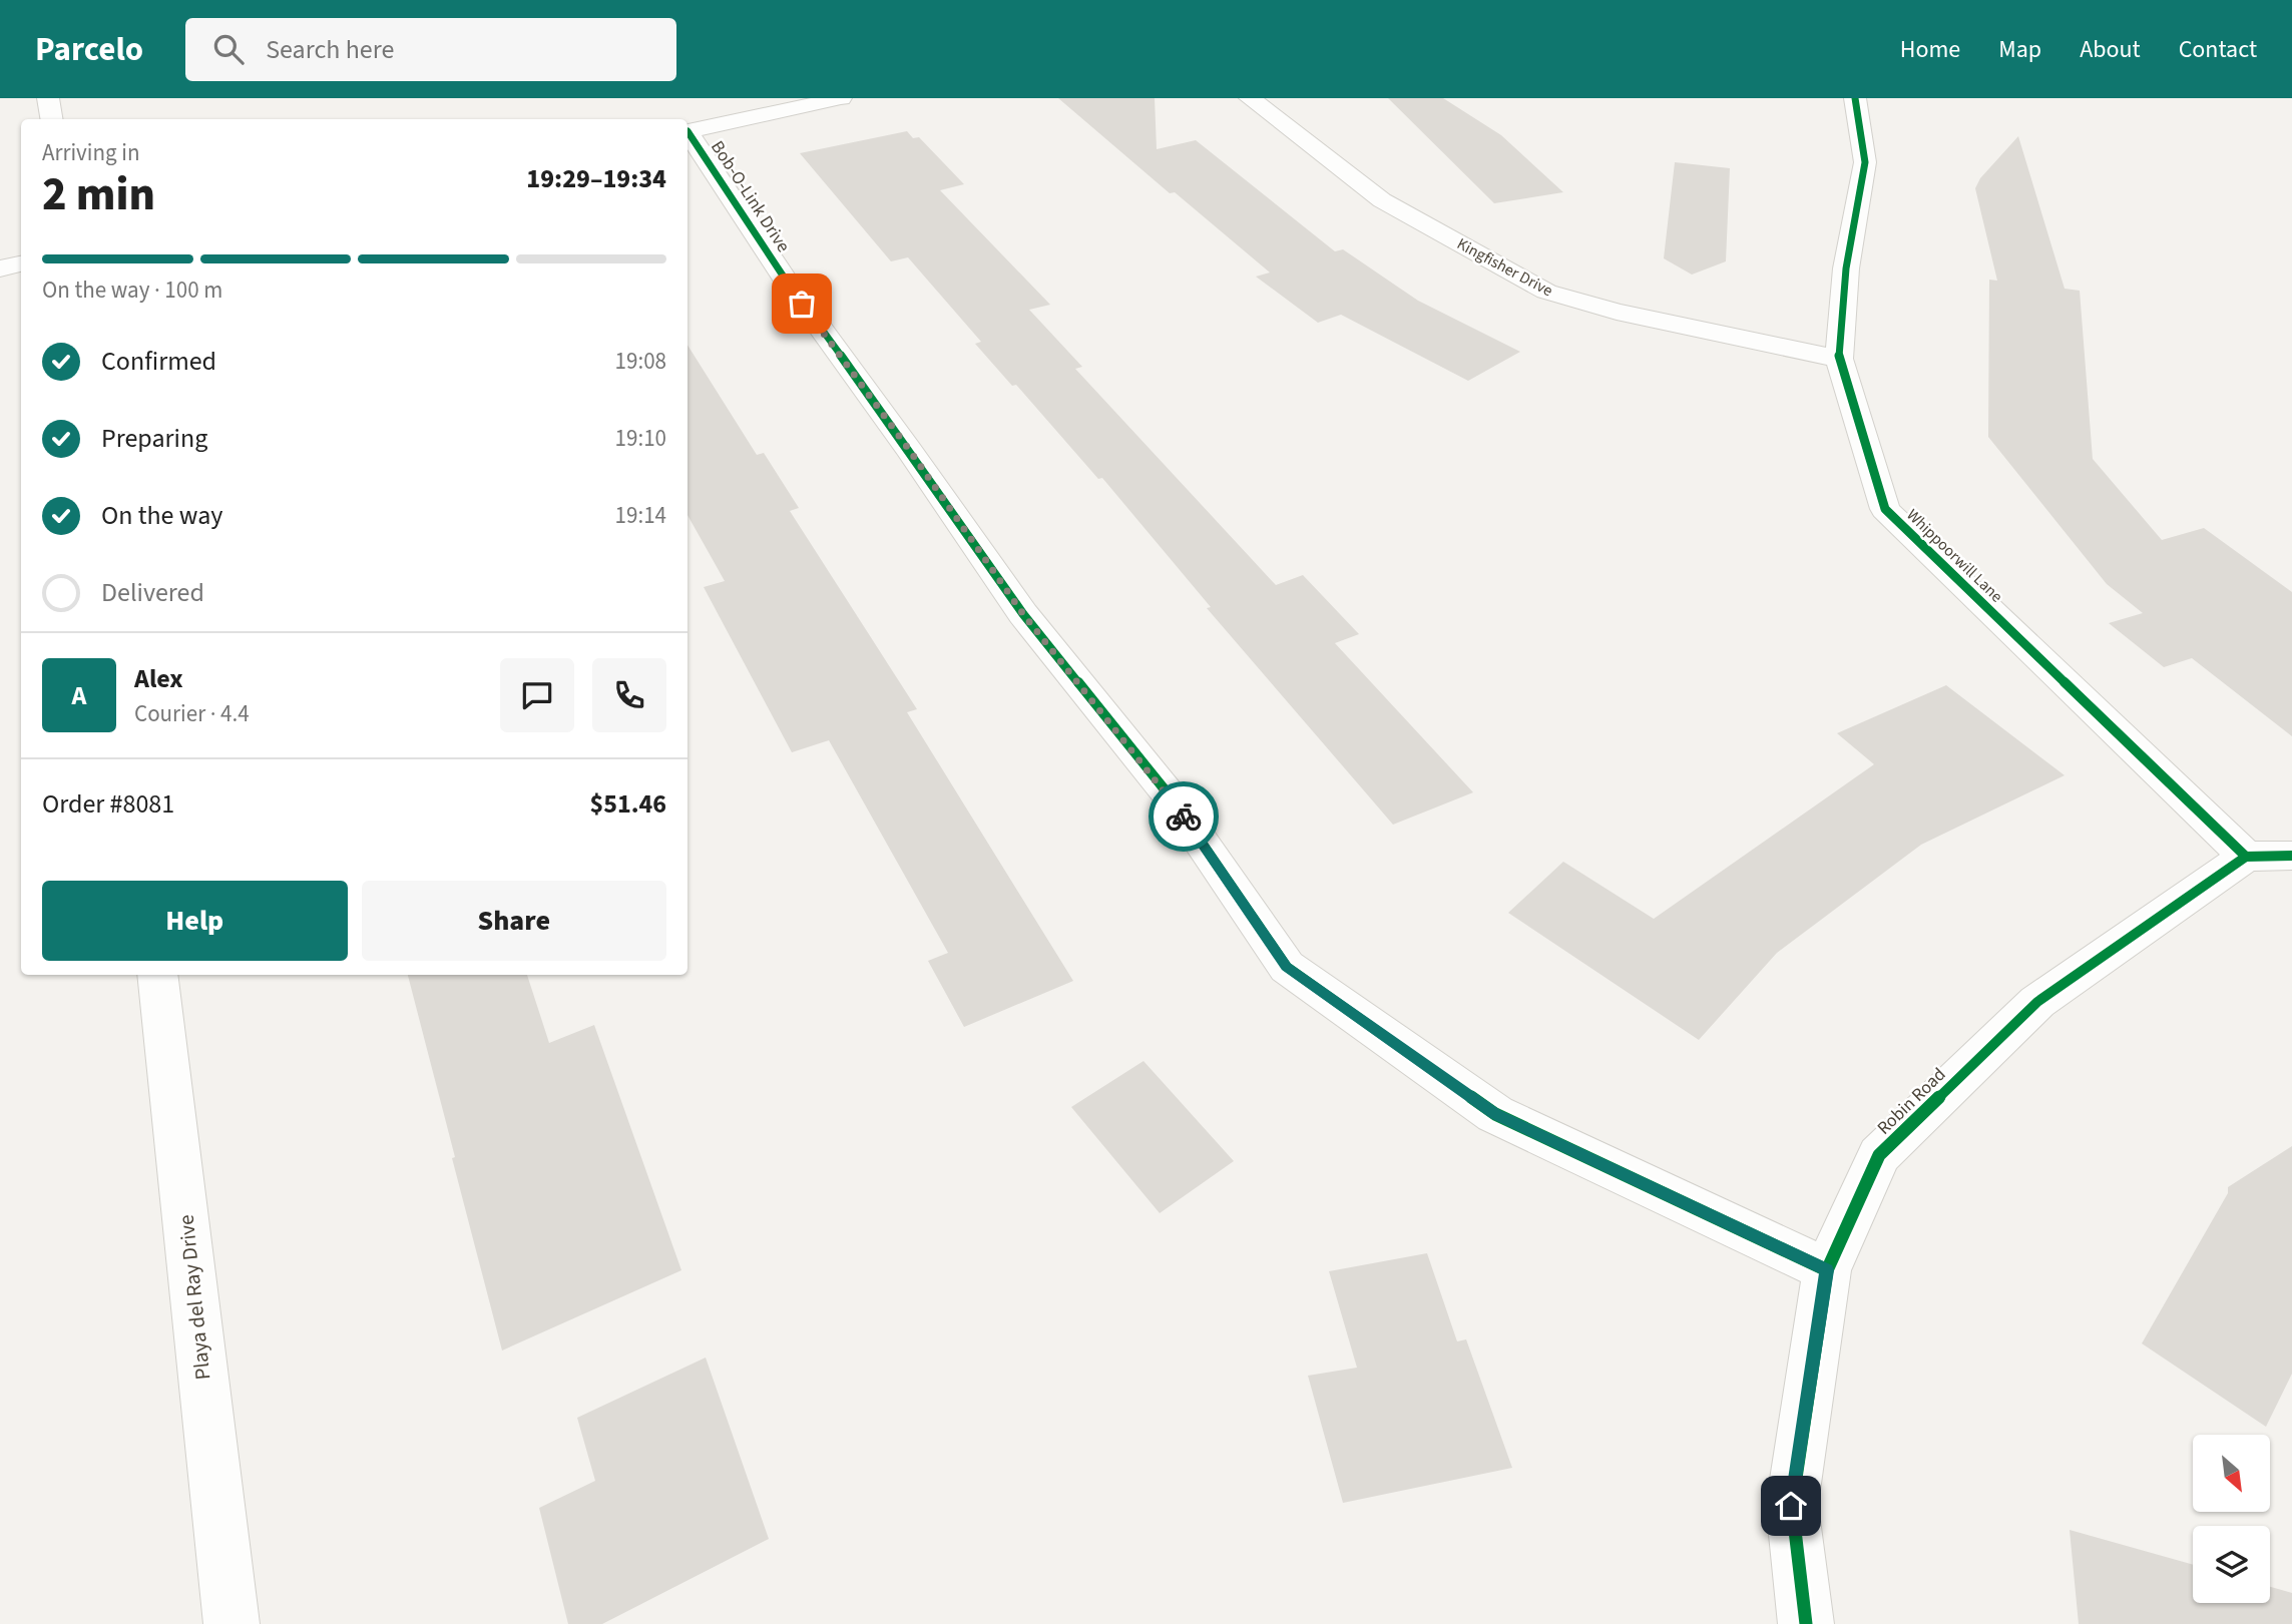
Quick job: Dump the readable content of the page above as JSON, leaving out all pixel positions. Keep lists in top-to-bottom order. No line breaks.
{"streets":{"street":["Bob-O-Link Drive","Kingfisher Drive","Whippoorwill Lane","Robin Road","Playa del Ray Drive"]},"crossings":[["Bob-O-Link Drive","Robin Road"],["Kingfisher Drive","Whippoorwill Lane"],["Whippoorwill Lane","Robin Road"]],"north":"bottom right","page":{"header":"Parcelo","search":"Search here","nav":["Home","Map","About","Contact"],"heading":["2 min","Arriving in","19:29–19:34"],"panel":["Alex","Courier · 4.4","Order #8081","$51.46"],"bar":"On the way · 100 m","list":[["Confirmed","19:08"],["Preparing","19:10"],["On the way","19:14"],"Delivered"],"round":"A","buttons":["Help","Share"]}}
